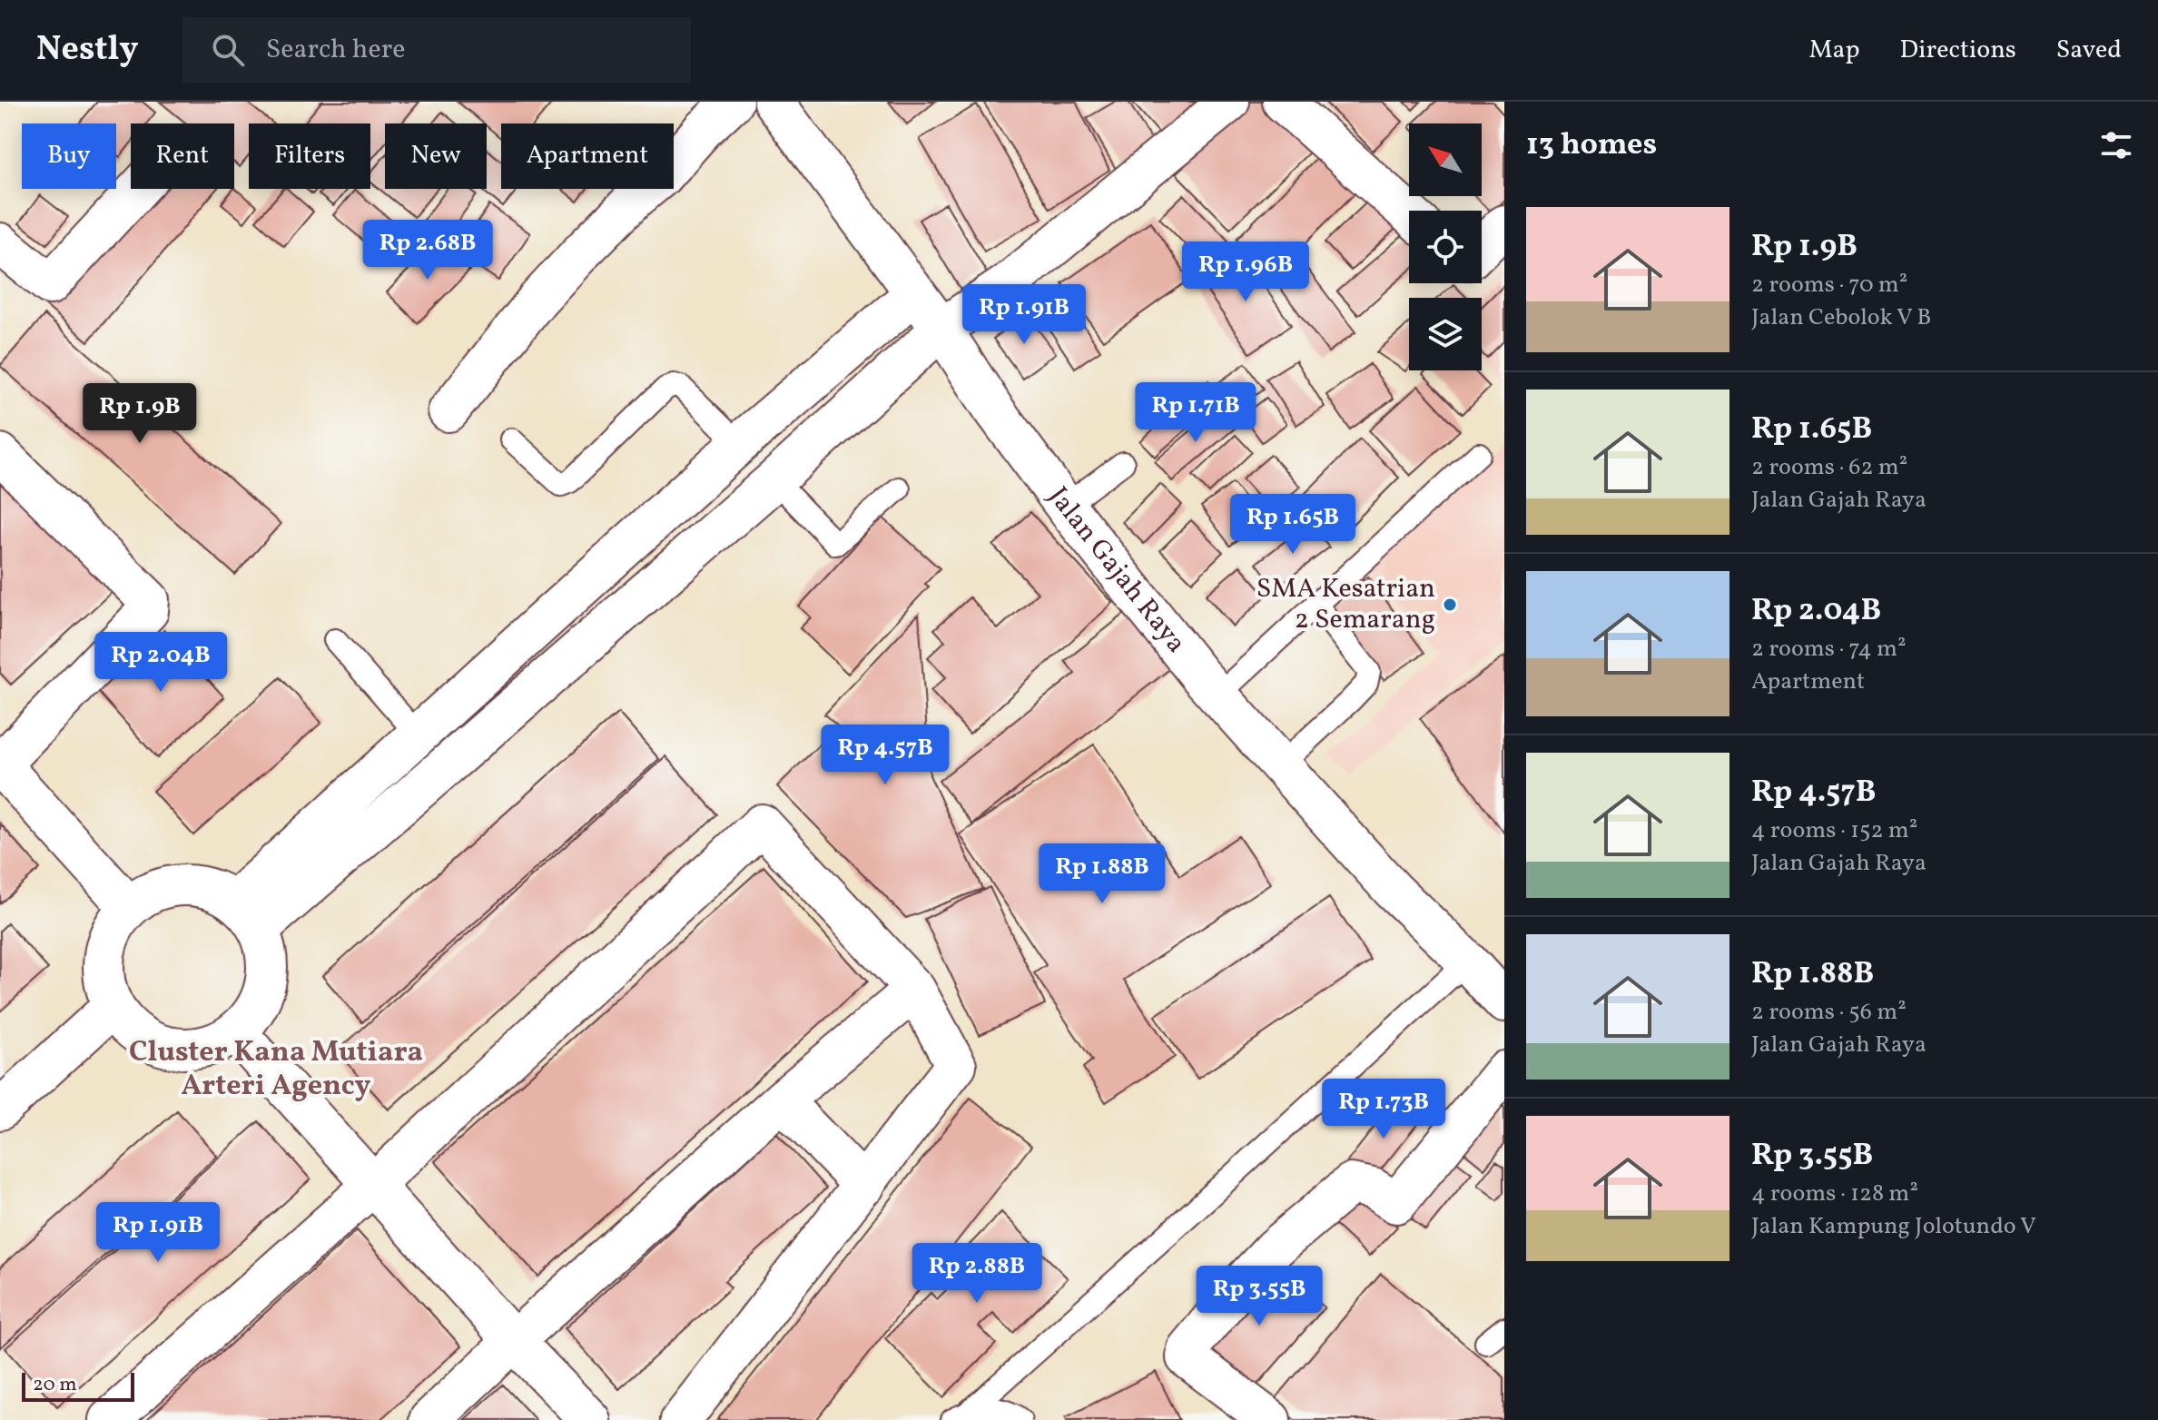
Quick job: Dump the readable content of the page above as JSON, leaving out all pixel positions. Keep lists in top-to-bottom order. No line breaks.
{"streets":{"street":["Jalan Gajah Raya"]},"districts":["Cluster Kana Mutiara Arteri Agency"],"places":["SMA Kesatrian 2 Semarang"],"scale_bar":"20 m","north":"top left","page":{"header":"Nestly","search":"Search here","nav":["Map","Directions","Saved"],"heading":"13 homes","chip":["Buy","Rent","Filters","New","Apartment"],"list":[{"name":"Rp 1.9B","note":"2 rooms · 70 m² · Jalan Cebolok V B"},{"name":"Rp 1.65B","note":"2 rooms · 62 m² · Jalan Gajah Raya"},{"name":"Rp 2.04B","note":"2 rooms · 74 m² · Apartment"},{"name":"Rp 4.57B","note":"4 rooms · 152 m² · Jalan Gajah Raya"},{"name":"Rp 1.88B","note":"2 rooms · 56 m² · Jalan Gajah Raya"},{"name":"Rp 3.55B","note":"4 rooms · 128 m² · Jalan Kampung Jolotundo V"}],"price":["Rp 2.68B","Rp 1.96B","Rp 1.91B","Rp 1.71B","Rp 1.9B","Rp 1.65B","Rp 2.04B","Rp 4.57B","Rp 1.88B","Rp 1.73B","Rp 1.91B","Rp 2.88B","Rp 3.55B"],"scale":"20 m"}}
